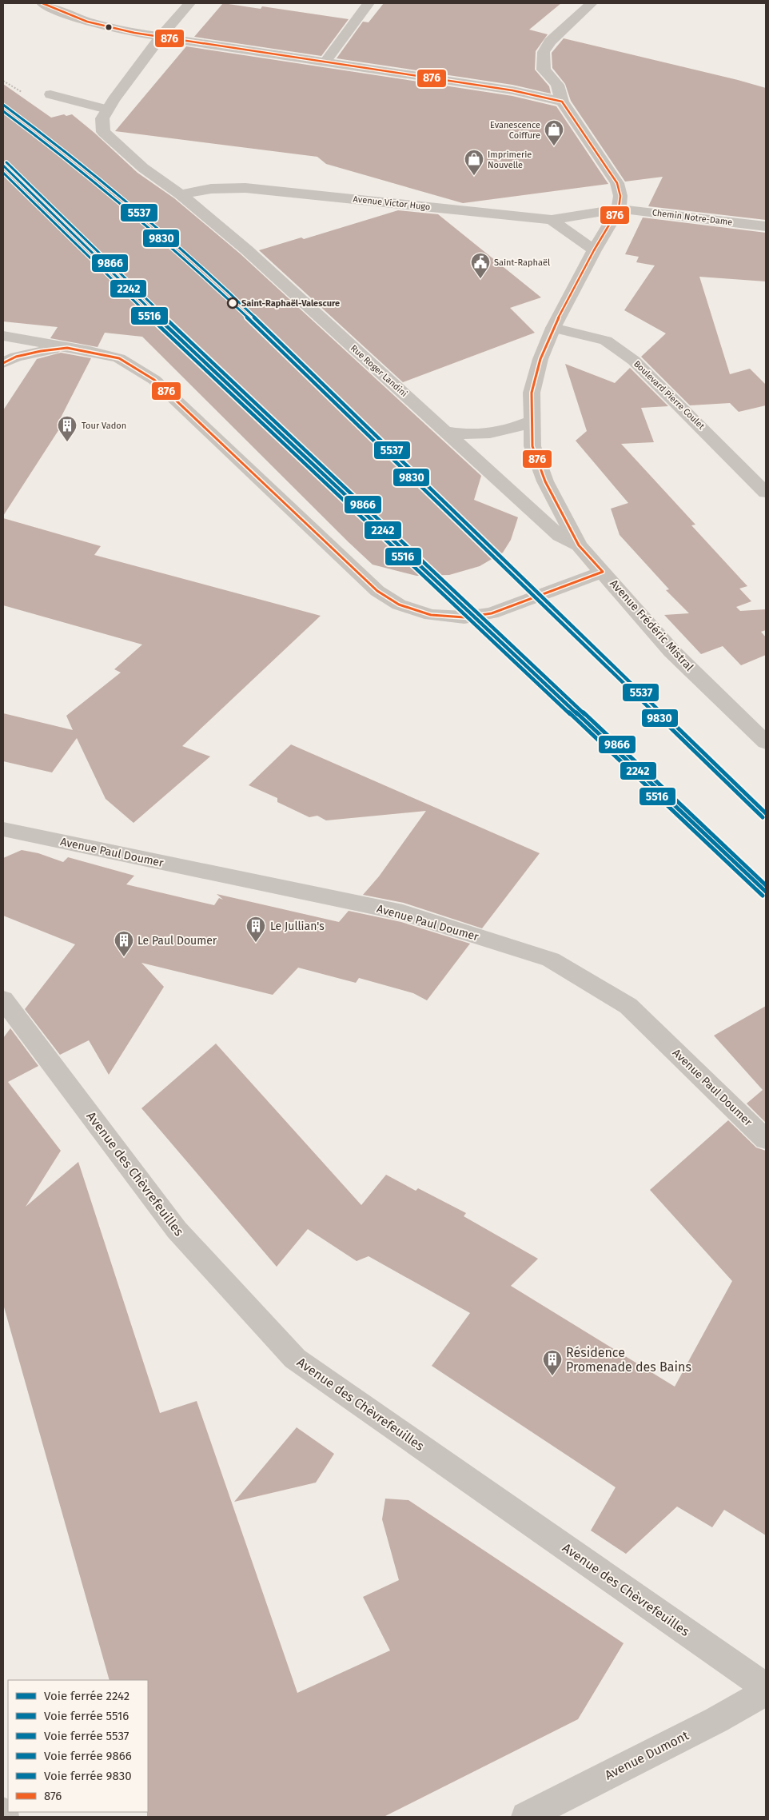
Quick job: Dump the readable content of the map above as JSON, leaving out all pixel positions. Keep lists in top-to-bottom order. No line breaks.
{"streets":{"street":["Avenue Victor Hugo","Chemin Notre-Dame","Rue Roger Landini","Avenue Frédéric Mistral","Avenue Paul Doumer","Avenue des Chèvrefeuilles","Avenue Dumont"],"lane":["Boulevard Pierre Coulet"]},"crossings":[["Avenue Victor Hugo","Rue Roger Landini"],["Avenue Victor Hugo","Avenue Frédéric Mistral"],["Chemin Notre-Dame","Avenue Frédéric Mistral"],["Rue Roger Landini","Avenue Frédéric Mistral"],["Boulevard Pierre Coulet","Avenue Frédéric Mistral"]],"places":{"shop":["Evanescence Coiffure","Imprimerie Nouvelle"],"public building":["Saint-Raphaël"],"other":["Saint-Raphaël-Valescure"],"building":["Tour Vadon","Le Jullian's","Le Paul Doumer","Résidence Promenade des Bains"]},"lines":["transit line 876","rail line 5537","rail line 9830","rail line 9866","rail line 2242","rail line 5516"],"legend":["Voie ferrée 2242","Voie ferrée 5516","Voie ferrée 5537","Voie ferrée 9866","Voie ferrée 9830","876"]}
